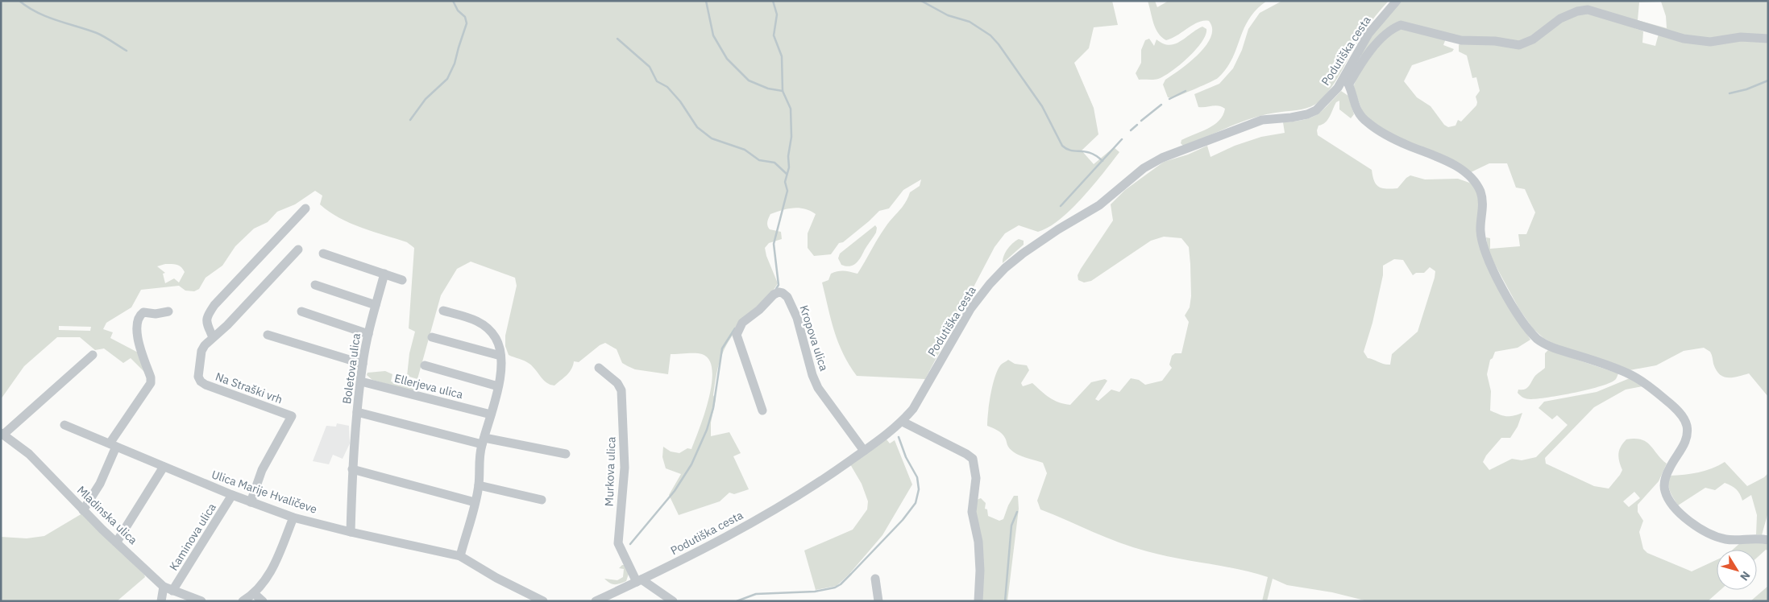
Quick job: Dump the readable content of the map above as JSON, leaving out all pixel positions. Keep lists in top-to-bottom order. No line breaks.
{"streets":{"street":["Podutiška cesta","Kropova ulica","Boletova ulica","Ellerjeva ulica","Na Straški vrh","Murkova ulica","Ulica Marije Hvaličeve","Mladinska ulica","Kaminova ulica"]},"crossings":[["Podutiška cesta","Kropova ulica"],["Podutiška cesta","Murkova ulica"],["Boletova ulica","Ellerjeva ulica"],["Boletova ulica","Ulica Marije Hvaličeve"],["Na Straški vrh","Ulica Marije Hvaličeve"],["Ulica Marije Hvaličeve","Kaminova ulica"],["Mladinska ulica","Kaminova ulica"]],"north":"bottom right"}
